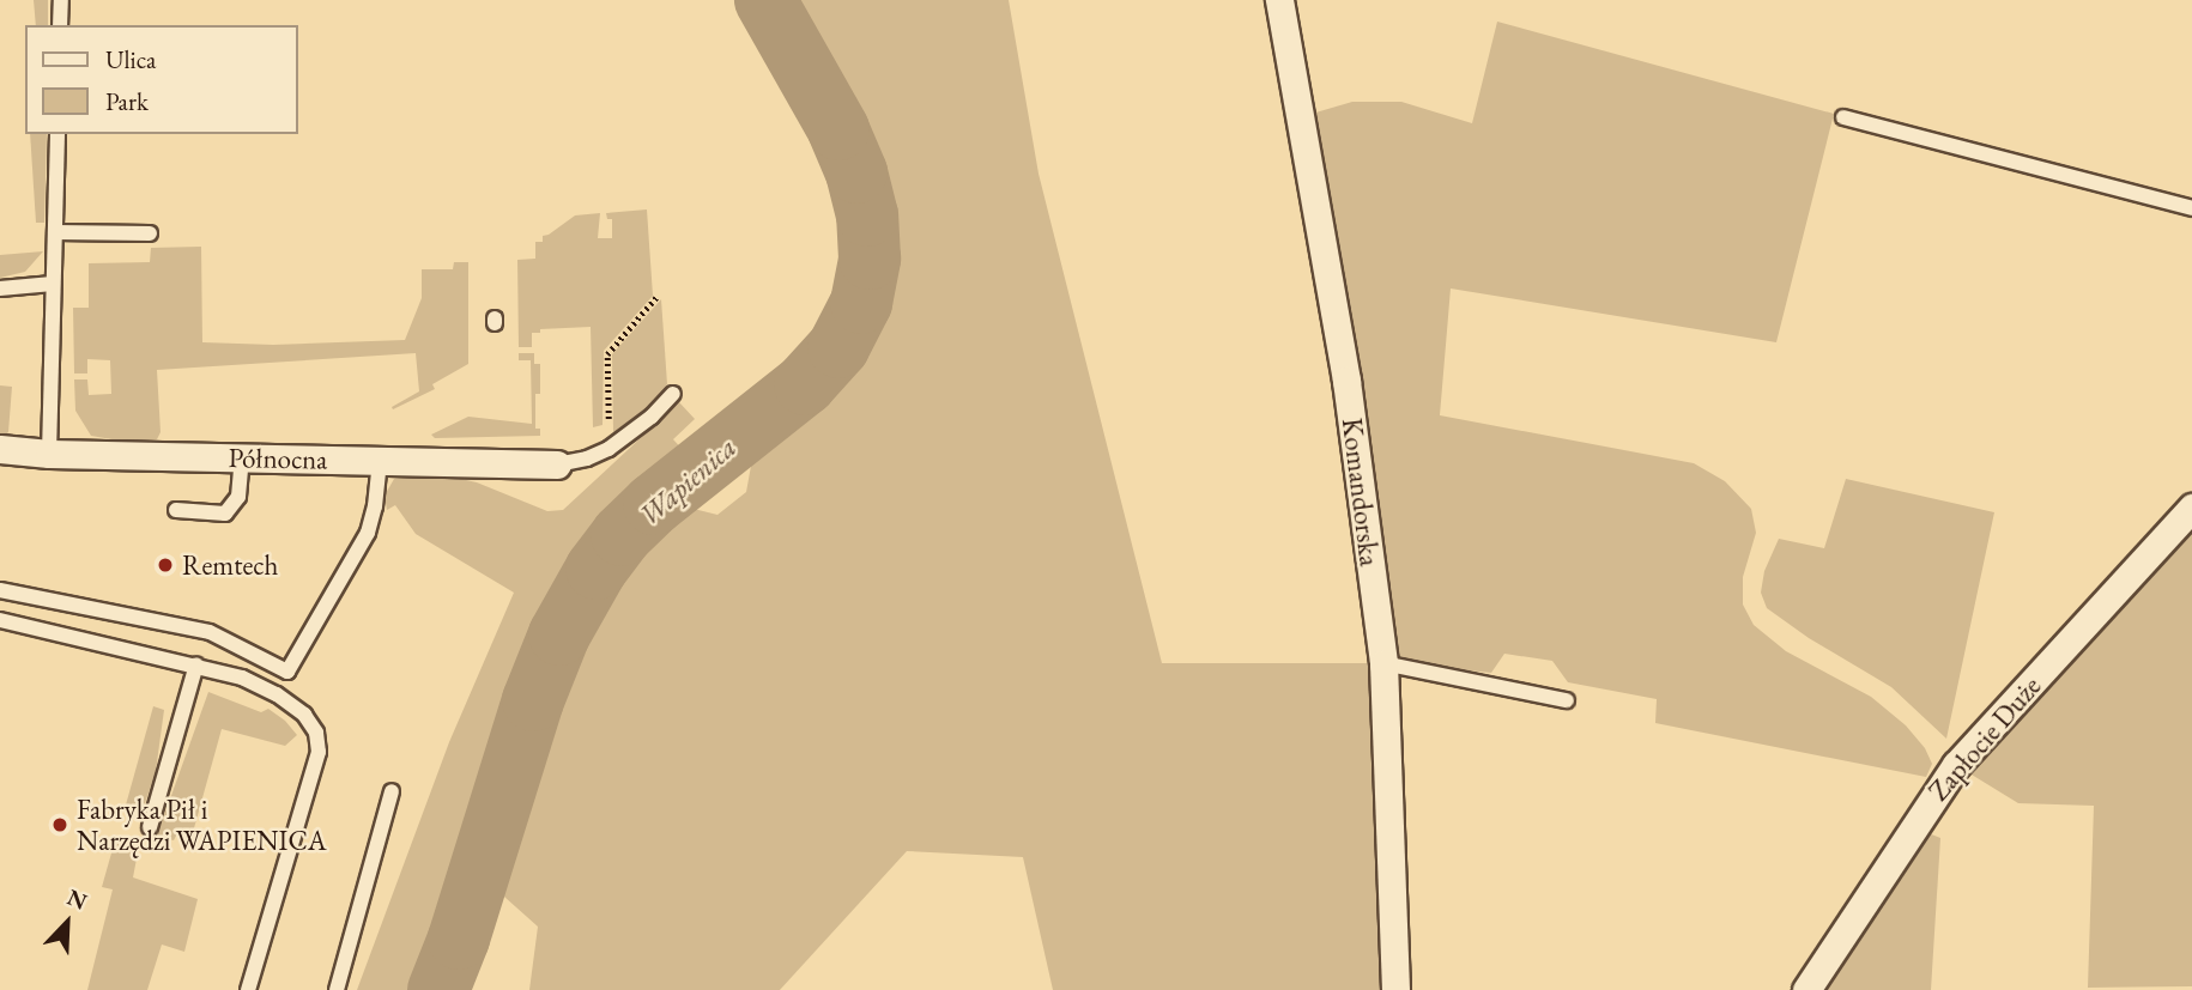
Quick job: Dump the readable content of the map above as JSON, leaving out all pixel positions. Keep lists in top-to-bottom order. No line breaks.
{"streets":{"street":["Północna","Komandorska","Zapłocie Duże"]},"water":["Wapienica"],"places":["Remtech","Fabryka Pił i Narzędzi WAPIENICA"],"legend":["Ulica","Park"],"north":"top right"}
